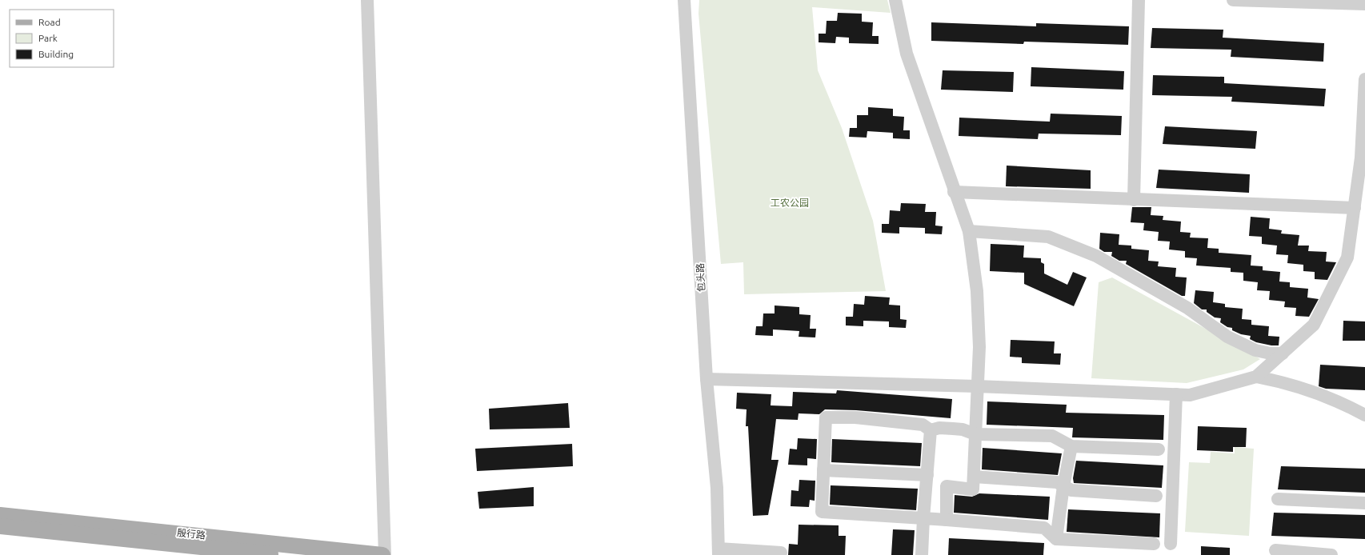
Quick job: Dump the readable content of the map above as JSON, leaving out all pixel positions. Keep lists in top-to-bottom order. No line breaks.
{"streets":{"main road":["殷行路"],"street":["包头路"]},"parks":["工农公园"],"legend":["Road","Park","Building"]}
